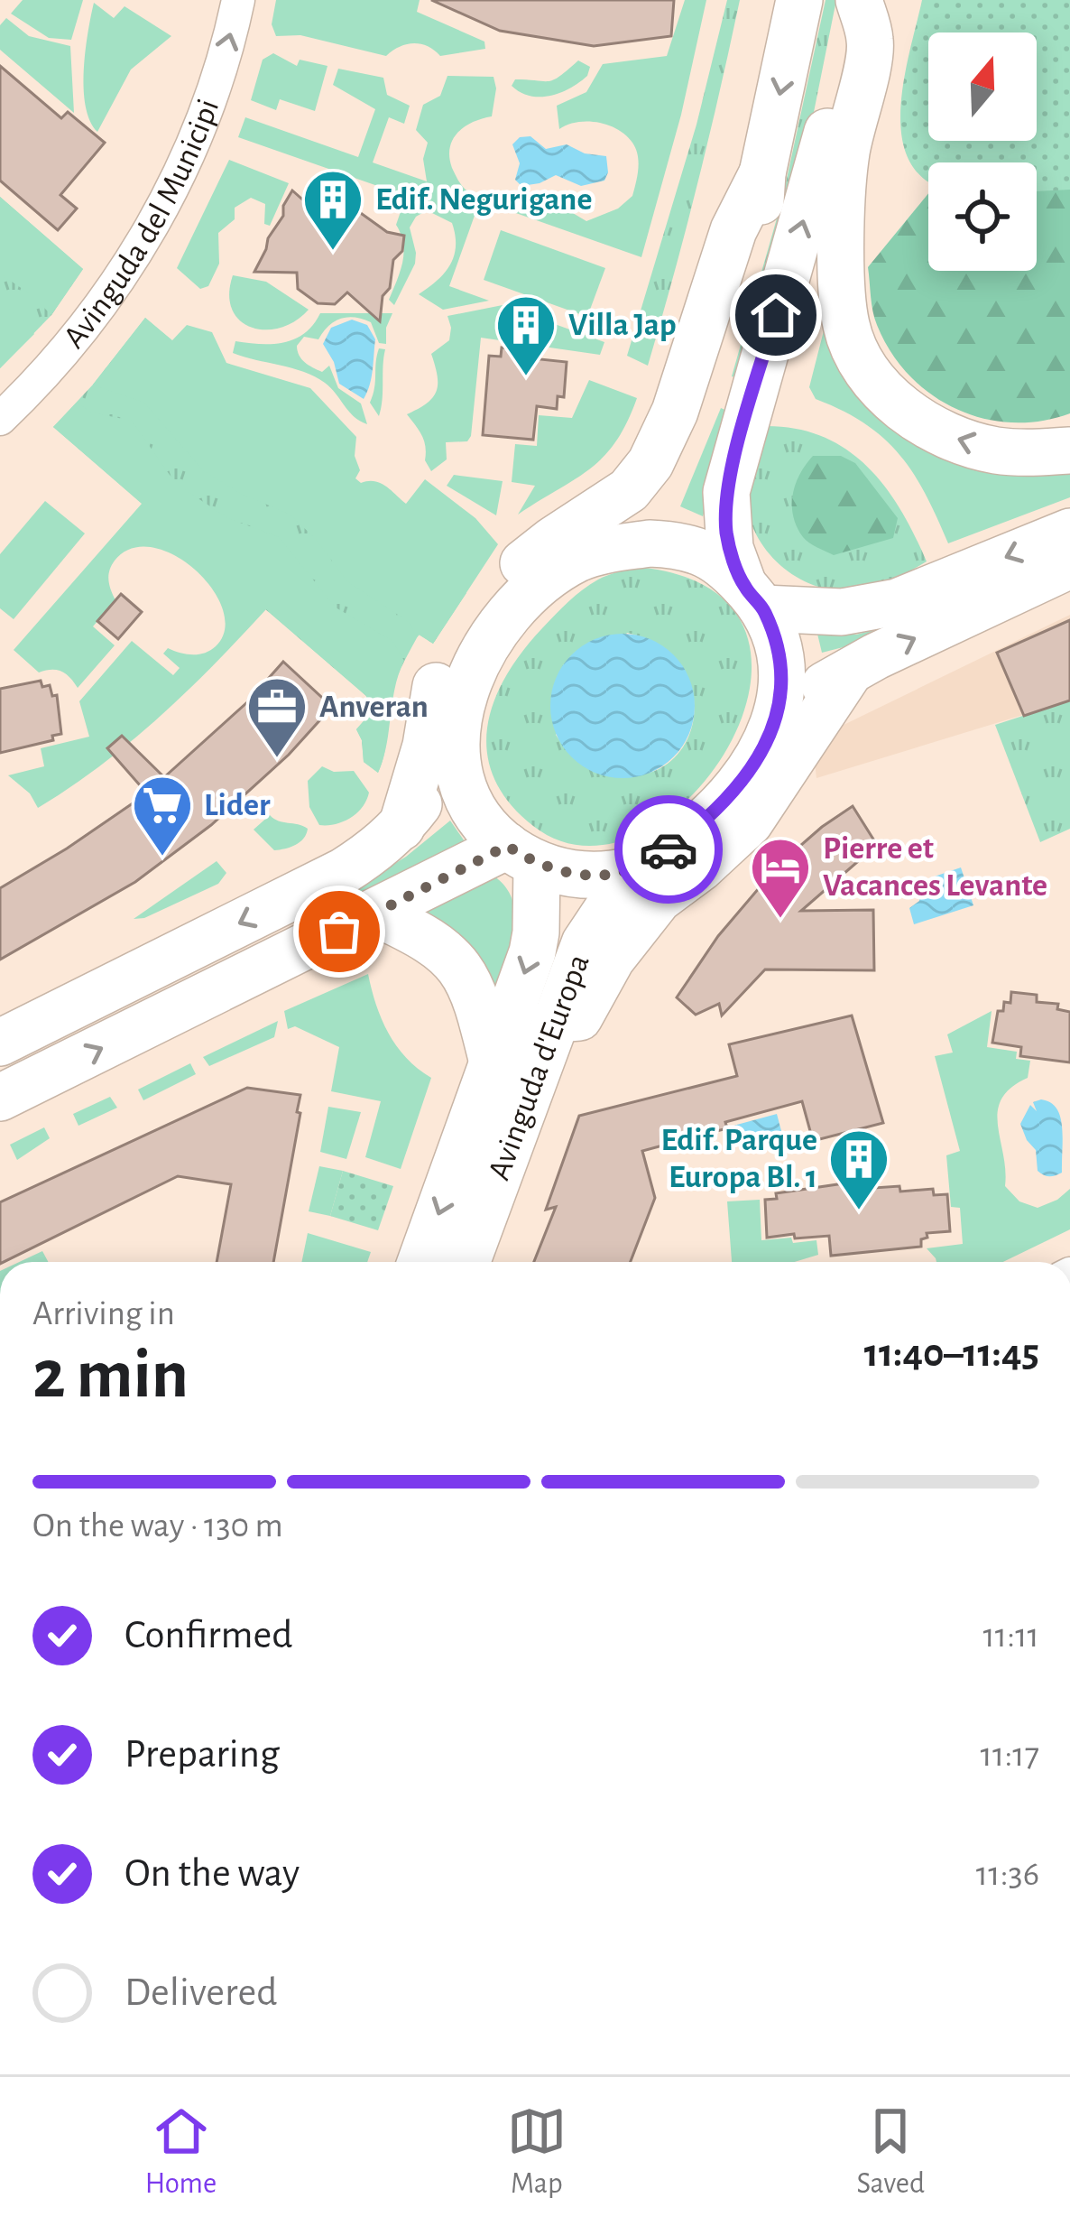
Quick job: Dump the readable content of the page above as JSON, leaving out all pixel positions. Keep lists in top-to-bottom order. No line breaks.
{"streets":{"main road":["Avinguda d'Europa"],"street":["Avinguda del Municipi"]},"one_way":["Avinguda del Municipi"],"places":{"building":["Edif. Negurigane","Villa Jap","Edif. Parque Europa Bl. 1"],"office":["Anveran"],"supermarket":["Lider"],"hotel":["Pierre et Vacances Levante"]},"north":"top","page":{"heading":["2 min","Arriving in","11:40–11:45"],"bar":"On the way · 130 m","list":[["Confirmed","11:11"],["Preparing","11:17"],["On the way","11:36"],"Delivered"],"tabs":["Home","Map","Saved"]}}
